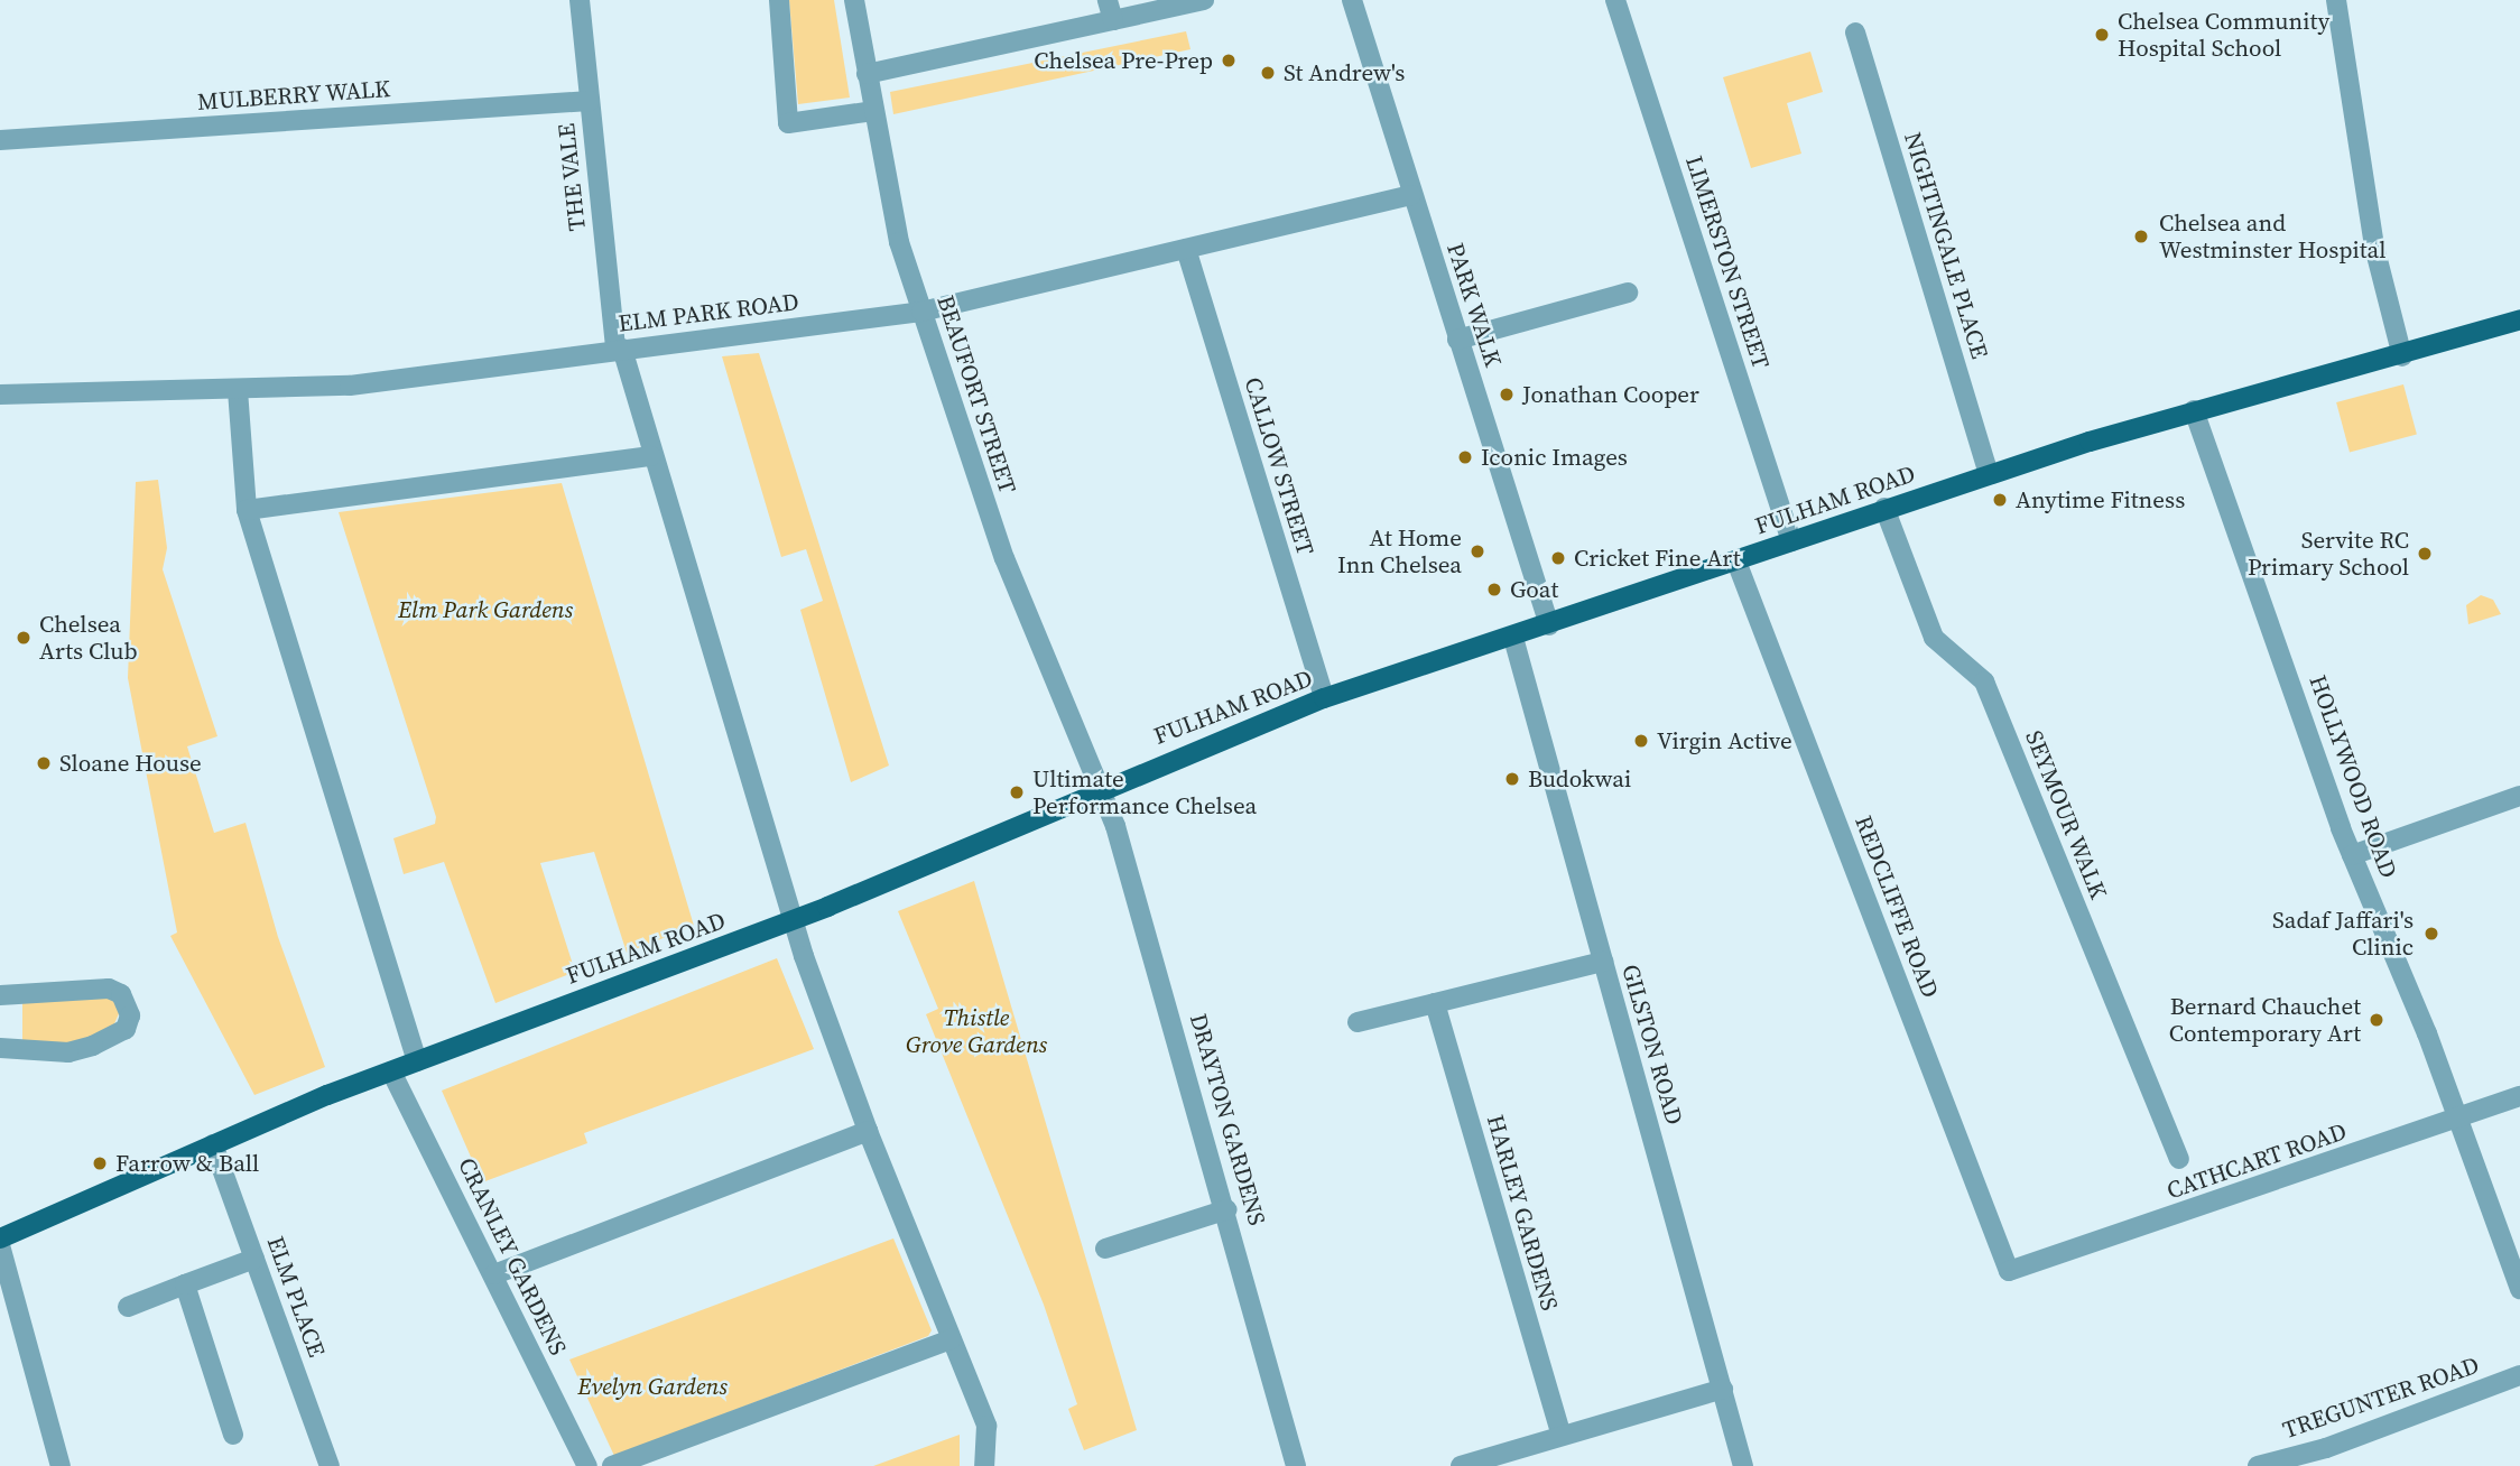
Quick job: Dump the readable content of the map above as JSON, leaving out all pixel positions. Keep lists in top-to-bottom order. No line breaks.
{"streets":{"main road":["FULHAM ROAD"],"street":["MULBERRY WALK","THE VALE","NIGHTINGALE PLACE","LIMERSTON STREET","PARK WALK","ELM PARK ROAD","BEAUFORT STREET","CALLOW STREET","HOLLYWOOD ROAD","SEYMOUR WALK","REDCLIFFE ROAD","GILSTON ROAD","DRAYTON GARDENS","CATHCART ROAD","HARLEY GARDENS","CRANLEY GARDENS","ELM PLACE","TREGUNTER ROAD"]},"crossings":[["MULBERRY WALK","THE VALE"],["THE VALE","ELM PARK ROAD"],["NIGHTINGALE PLACE","FULHAM ROAD"],["LIMERSTON STREET","FULHAM ROAD"],["PARK WALK","ELM PARK ROAD"],["PARK WALK","FULHAM ROAD"],["ELM PARK ROAD","BEAUFORT STREET"],["ELM PARK ROAD","CALLOW STREET"],["BEAUFORT STREET","FULHAM ROAD"],["BEAUFORT STREET","DRAYTON GARDENS"],["CALLOW STREET","FULHAM ROAD"],["FULHAM ROAD","HOLLYWOOD ROAD"],["FULHAM ROAD","SEYMOUR WALK"],["FULHAM ROAD","REDCLIFFE ROAD"],["FULHAM ROAD","GILSTON ROAD"],["FULHAM ROAD","DRAYTON GARDENS"],["FULHAM ROAD","CRANLEY GARDENS"],["FULHAM ROAD","ELM PLACE"],["HOLLYWOOD ROAD","CATHCART ROAD"],["REDCLIFFE ROAD","CATHCART ROAD"]],"parks":["Elm Park Gardens","Thistle Grove Gardens","Evelyn Gardens"],"places":["Chelsea Community Hospital School","Chelsea Pre-Prep","St Andrew's","Chelsea and Westminster Hospital","Jonathan Cooper","Iconic Images","Anytime Fitness","At Home Inn Chelsea","Servite RC Primary School","Cricket Fine Art","Goat","Chelsea Arts Club","Virgin Active","Sloane House","Budokwai","Ultimate Performance Chelsea","Sadaf Jaffari's Clinic","Bernard Chauchet Contemporary Art","Farrow & Ball"]}
